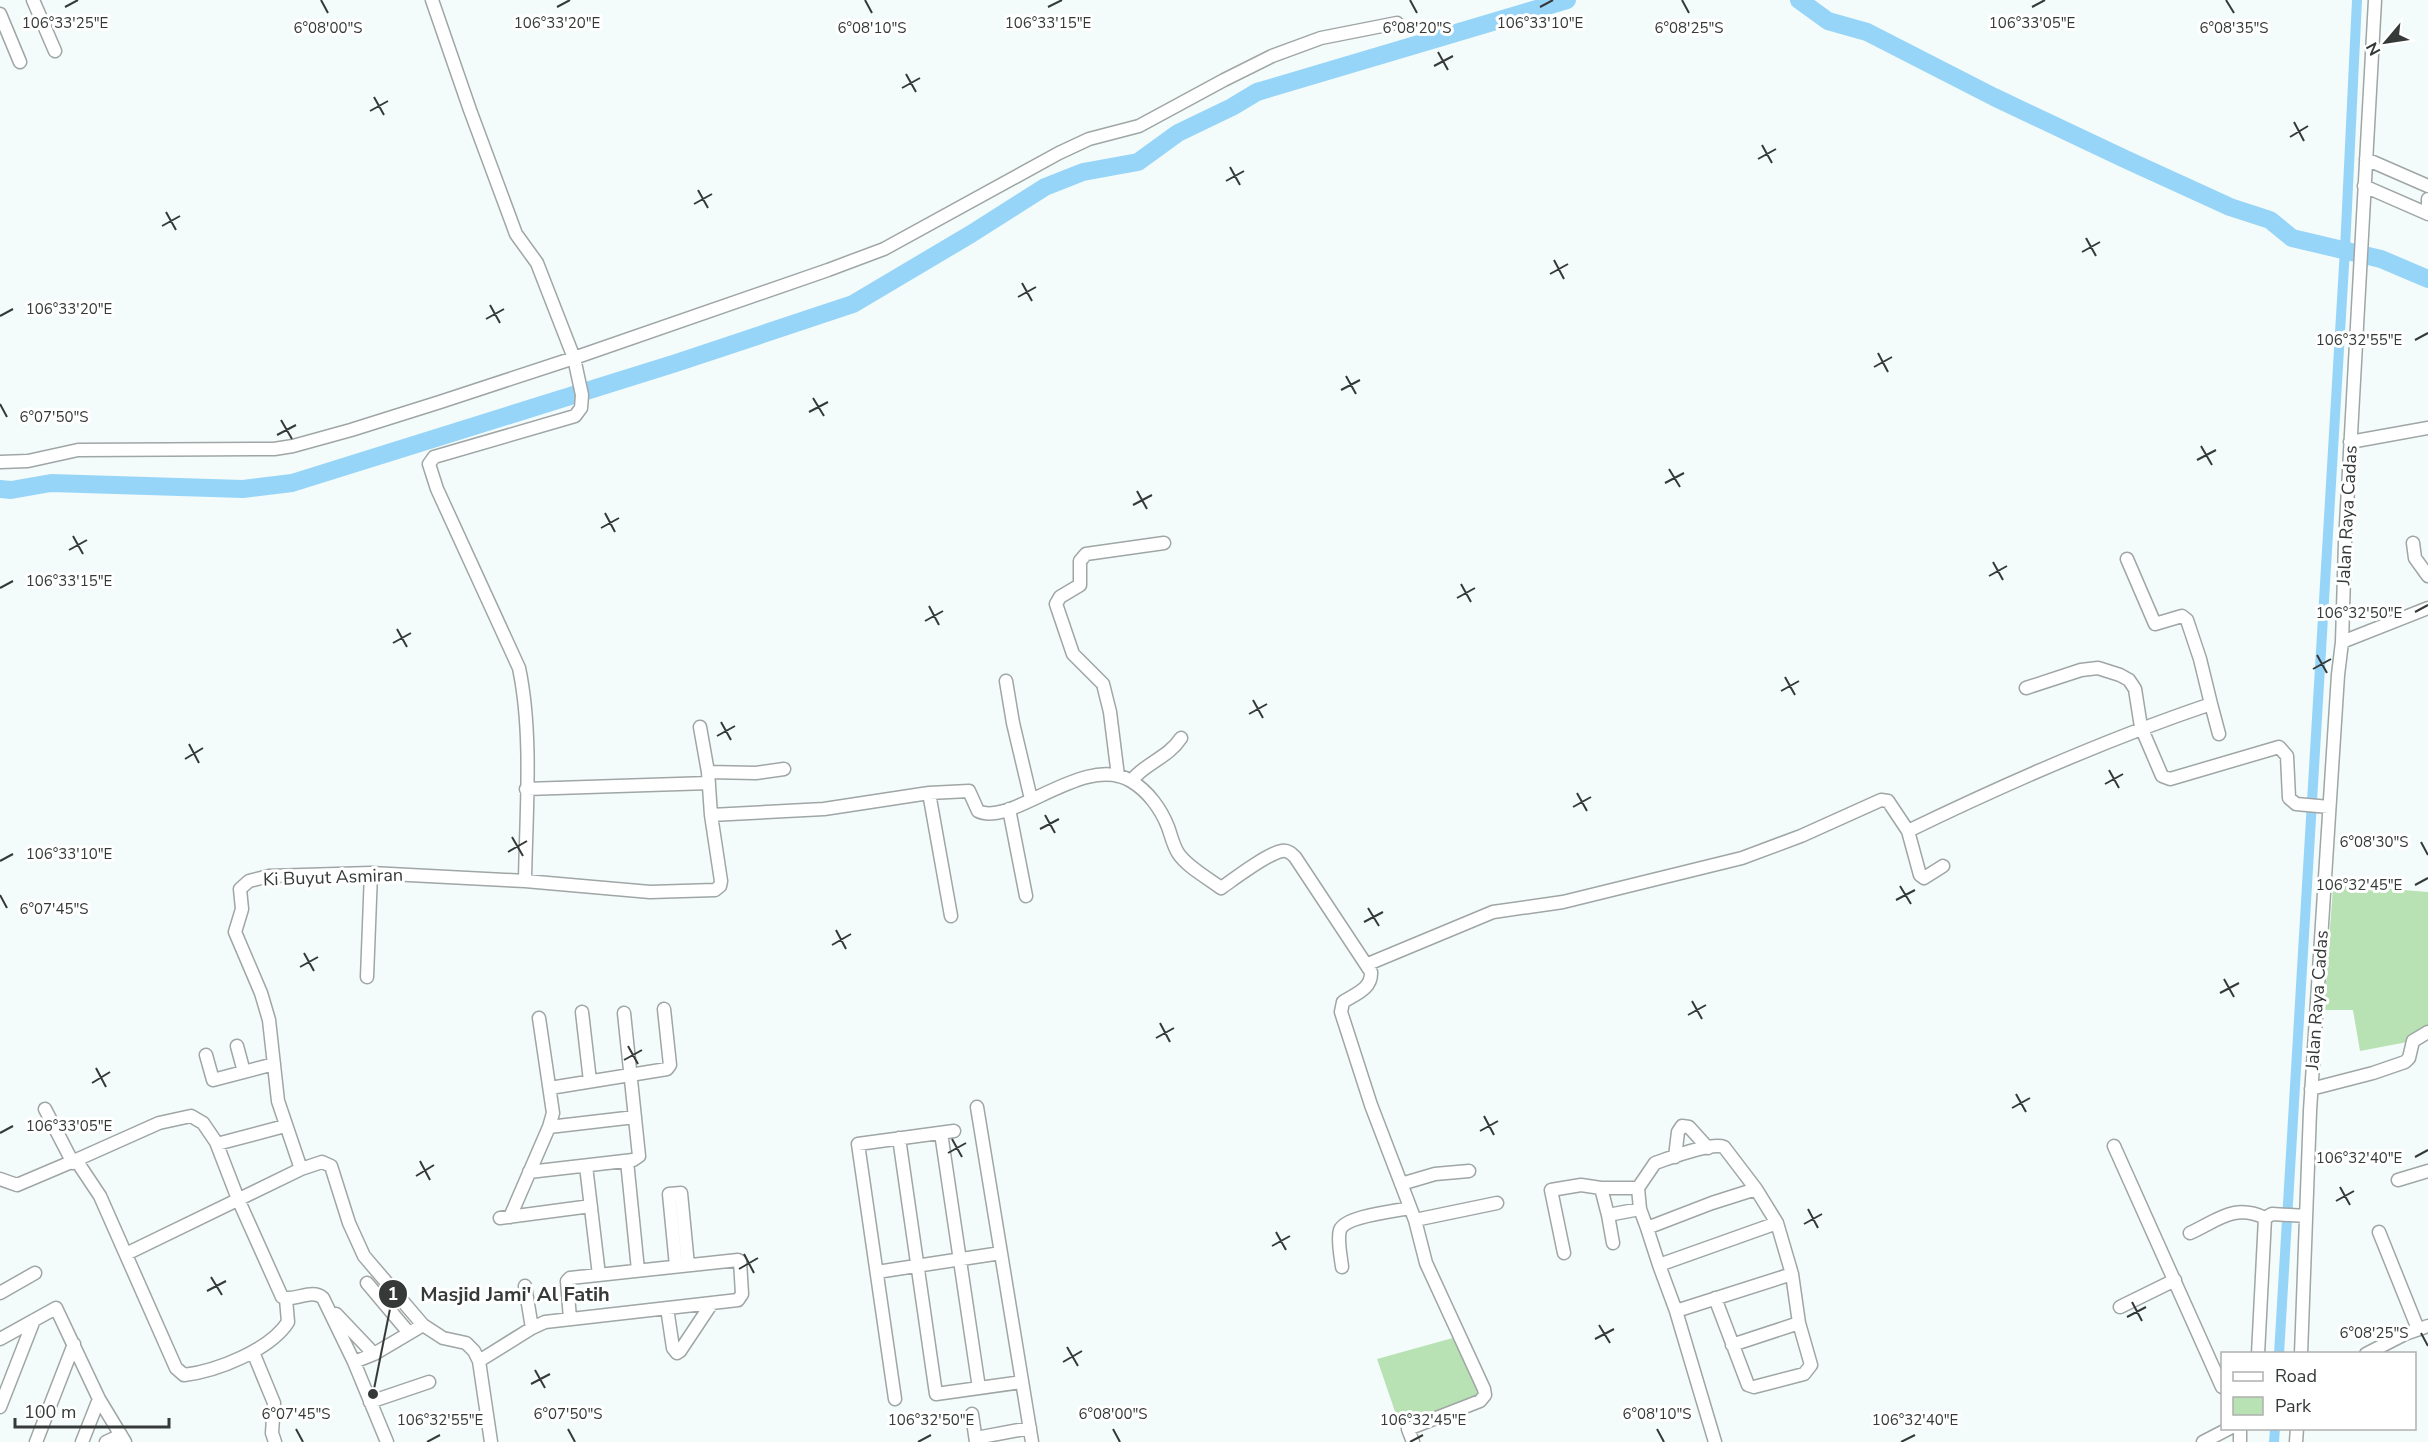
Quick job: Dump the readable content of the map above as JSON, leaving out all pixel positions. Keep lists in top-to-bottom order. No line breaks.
{"streets":{"street":["Jalan Raya Cadas","Ki Buyut Asmiran"]},"places":["Masjid Jami' Al Fatih"],"legend":["Road","Park"],"scale_bar":"100 m","north":"bottom left","coordinates":["106°33'25\"E","106°33'20\"E","106°33'15\"E","106°33'10\"E","106°33'05\"E","6°08'00\"S","6°08'10\"S","6°08'20\"S","6°08'25\"S","6°08'35\"S","106°32'55\"E","6°07'50\"S","106°32'50\"E","6°08'30\"S","106°32'45\"E","6°07'45\"S","106°32'40\"E"]}
